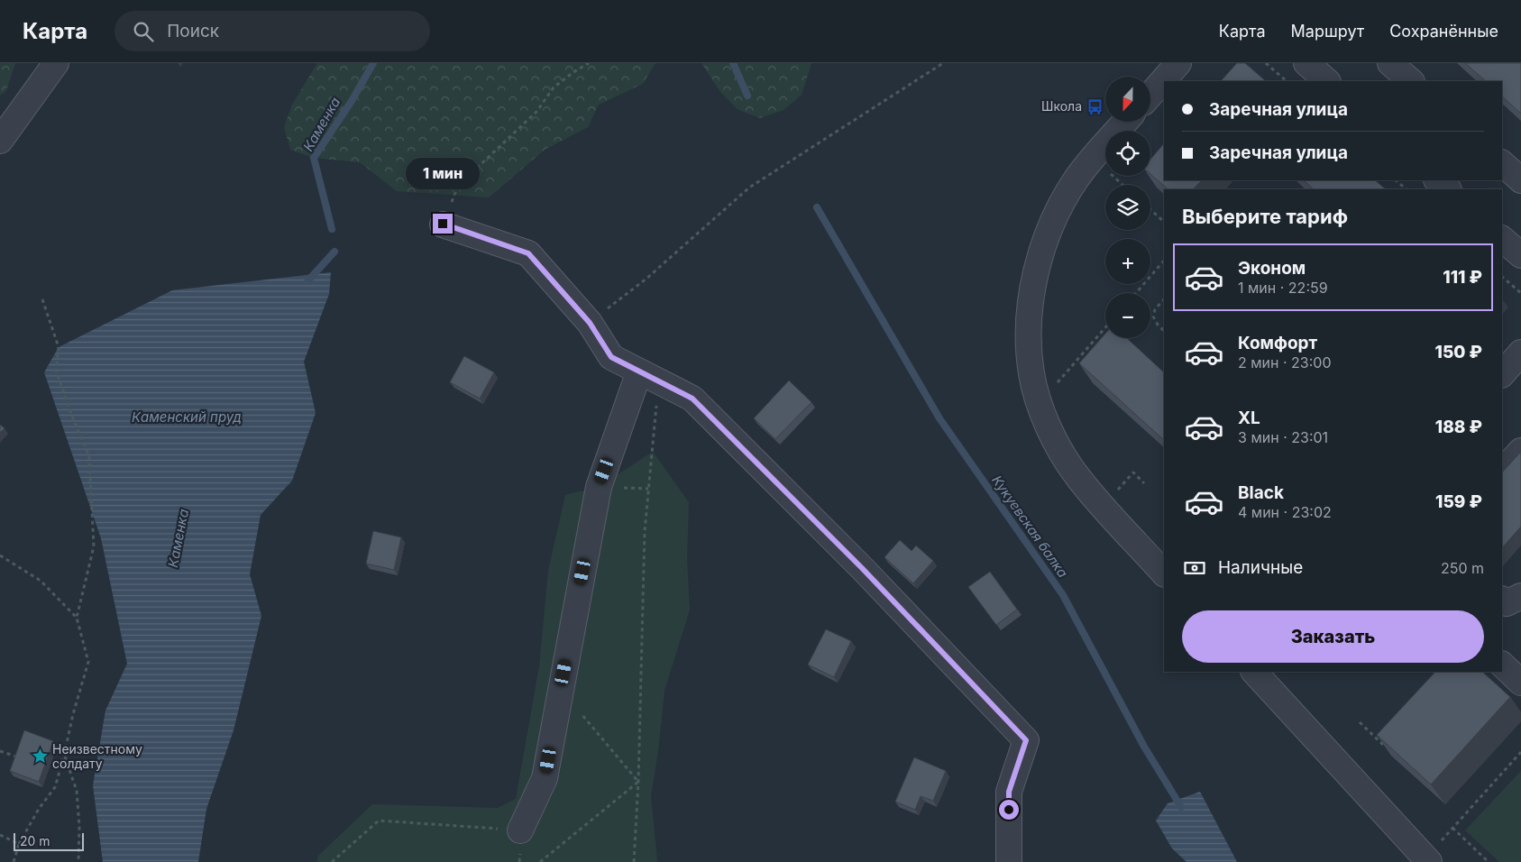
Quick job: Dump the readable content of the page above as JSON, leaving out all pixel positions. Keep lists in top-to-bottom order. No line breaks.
{"water":["Каменка","Каменский пруд","Кукуевская балка"],"places":{"bus stop":["Школа"],"place":["Неизвестному солдату"]},"scale_bar":"20 m","north":"bottom","page":{"header":"Карта","search":"Поиск","nav":["Карта","Маршрут","Сохранённые"],"map_buttons":["+","−"],"banner":["Заречная улица","Заречная улица"],"bubble":"1 мин","heading":"Выберите тариф","list":[{"name":"Эконом","note":"1 мин · 22:59","value":"111 ₽"},{"name":"Комфорт","note":"2 мин · 23:00","value":"150 ₽"},{"name":"XL","note":"3 мин · 23:01","value":"188 ₽"},{"name":"Black","note":"4 мин · 23:02","value":"159 ₽"}],"pay":["Наличные","250 m"],"buttons":"Заказать","scale":"20 m"}}
